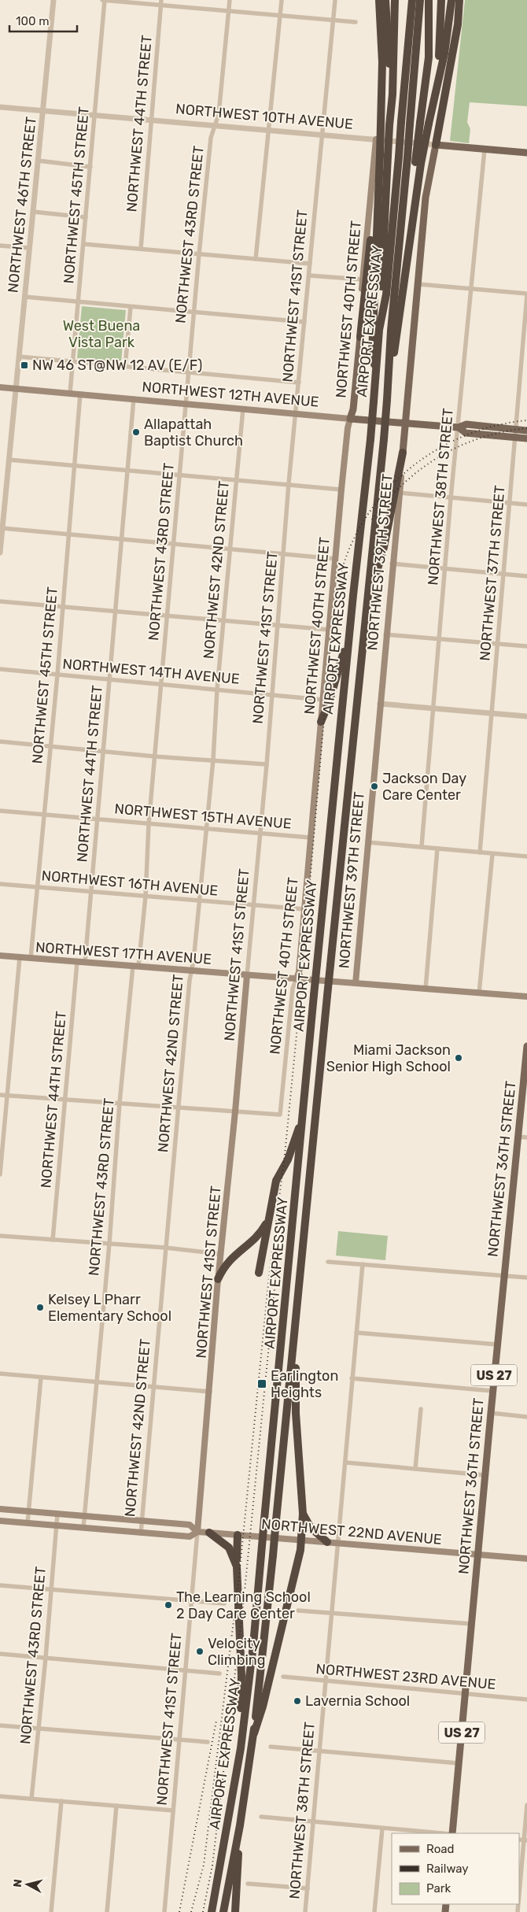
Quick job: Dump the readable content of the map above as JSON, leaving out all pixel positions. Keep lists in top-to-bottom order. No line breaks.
{"streets":{"highway":["AIRPORT EXPRESSWAY"],"main road":["NORTHWEST 10TH AVENUE","NORTHWEST 41ST STREET","NORTHWEST 40TH STREET","NORTHWEST 12TH AVENUE","NORTHWEST 39TH STREET","NORTHWEST 17TH AVENUE","NORTHWEST 36TH STREET","US 27","NORTHWEST 22ND AVENUE"],"street":["NORTHWEST 44TH STREET","NORTHWEST 45TH STREET","NORTHWEST 46TH STREET","NORTHWEST 43RD STREET","NORTHWEST 38TH STREET","NORTHWEST 42ND STREET","NORTHWEST 37TH STREET","NORTHWEST 14TH AVENUE","NORTHWEST 15TH AVENUE","NORTHWEST 16TH AVENUE","NORTHWEST 23RD AVENUE"]},"crossings":[["NORTHWEST 10TH AVENUE","NORTHWEST 44TH STREET"],["NORTHWEST 10TH AVENUE","NORTHWEST 45TH STREET"],["NORTHWEST 10TH AVENUE","NORTHWEST 46TH STREET"],["NORTHWEST 10TH AVENUE","NORTHWEST 43RD STREET"],["NORTHWEST 10TH AVENUE","NORTHWEST 41ST STREET"],["NORTHWEST 10TH AVENUE","NORTHWEST 40TH STREET"],["NORTHWEST 10TH AVENUE","NORTHWEST 38TH STREET"],["NORTHWEST 10TH AVENUE","NORTHWEST 39TH STREET"],["NORTHWEST 44TH STREET","NORTHWEST 12TH AVENUE"],["NORTHWEST 44TH STREET","NORTHWEST 14TH AVENUE"],["NORTHWEST 44TH STREET","NORTHWEST 15TH AVENUE"],["NORTHWEST 44TH STREET","NORTHWEST 16TH AVENUE"],["NORTHWEST 44TH STREET","NORTHWEST 17TH AVENUE"],["NORTHWEST 45TH STREET","NORTHWEST 12TH AVENUE"],["NORTHWEST 45TH STREET","NORTHWEST 14TH AVENUE"],["NORTHWEST 45TH STREET","NORTHWEST 15TH AVENUE"],["NORTHWEST 45TH STREET","NORTHWEST 16TH AVENUE"],["NORTHWEST 45TH STREET","NORTHWEST 17TH AVENUE"],["NORTHWEST 46TH STREET","NORTHWEST 12TH AVENUE"],["NORTHWEST 43RD STREET","NORTHWEST 12TH AVENUE"],["NORTHWEST 43RD STREET","NORTHWEST 14TH AVENUE"],["NORTHWEST 43RD STREET","NORTHWEST 15TH AVENUE"],["NORTHWEST 43RD STREET","NORTHWEST 16TH AVENUE"],["NORTHWEST 43RD STREET","NORTHWEST 17TH AVENUE"],["NORTHWEST 43RD STREET","NORTHWEST 22ND AVENUE"],["NORTHWEST 41ST STREET","NORTHWEST 40TH STREET"],["NORTHWEST 41ST STREET","NORTHWEST 12TH AVENUE"],["NORTHWEST 41ST STREET","NORTHWEST 14TH AVENUE"],["NORTHWEST 41ST STREET","NORTHWEST 15TH AVENUE"],["NORTHWEST 41ST STREET","NORTHWEST 16TH AVENUE"],["NORTHWEST 41ST STREET","NORTHWEST 17TH AVENUE"],["NORTHWEST 41ST STREET","NORTHWEST 22ND AVENUE"],["NORTHWEST 40TH STREET","NORTHWEST 12TH AVENUE"],["NORTHWEST 40TH STREET","NORTHWEST 14TH AVENUE"],["NORTHWEST 40TH STREET","NORTHWEST 15TH AVENUE"],["NORTHWEST 40TH STREET","NORTHWEST 16TH AVENUE"],["NORTHWEST 40TH STREET","NORTHWEST 17TH AVENUE"],["NORTHWEST 12TH AVENUE","NORTHWEST 38TH STREET"],["NORTHWEST 12TH AVENUE","NORTHWEST 39TH STREET"],["NORTHWEST 12TH AVENUE","NORTHWEST 42ND STREET"],["NORTHWEST 12TH AVENUE","NORTHWEST 37TH STREET"],["NORTHWEST 38TH STREET","NORTHWEST 22ND AVENUE"],["NORTHWEST 38TH STREET","NORTHWEST 23RD AVENUE"],["NORTHWEST 39TH STREET","NORTHWEST 17TH AVENUE"],["NORTHWEST 42ND STREET","NORTHWEST 14TH AVENUE"],["NORTHWEST 42ND STREET","NORTHWEST 15TH AVENUE"],["NORTHWEST 42ND STREET","NORTHWEST 16TH AVENUE"],["NORTHWEST 42ND STREET","NORTHWEST 17TH AVENUE"],["NORTHWEST 42ND STREET","NORTHWEST 22ND AVENUE"],["NORTHWEST 36TH STREET","NORTHWEST 22ND AVENUE"],["NORTHWEST 36TH STREET","NORTHWEST 23RD AVENUE"]],"parks":["West Buena Vista Park"],"places":{"transit":["NW 46 ST@NW 12 AV (E/F)","Earlington Heights"],"other":["Allapattah Baptist Church","Jackson Day Care Center","Miami Jackson Senior High School","Kelsey L Pharr Elementary School","The Learning School 2 Day Care Center","Velocity Climbing","Lavernia School"]},"legend":["Road","Railway","Park"],"scale_bar":"100 m","north":"left"}
